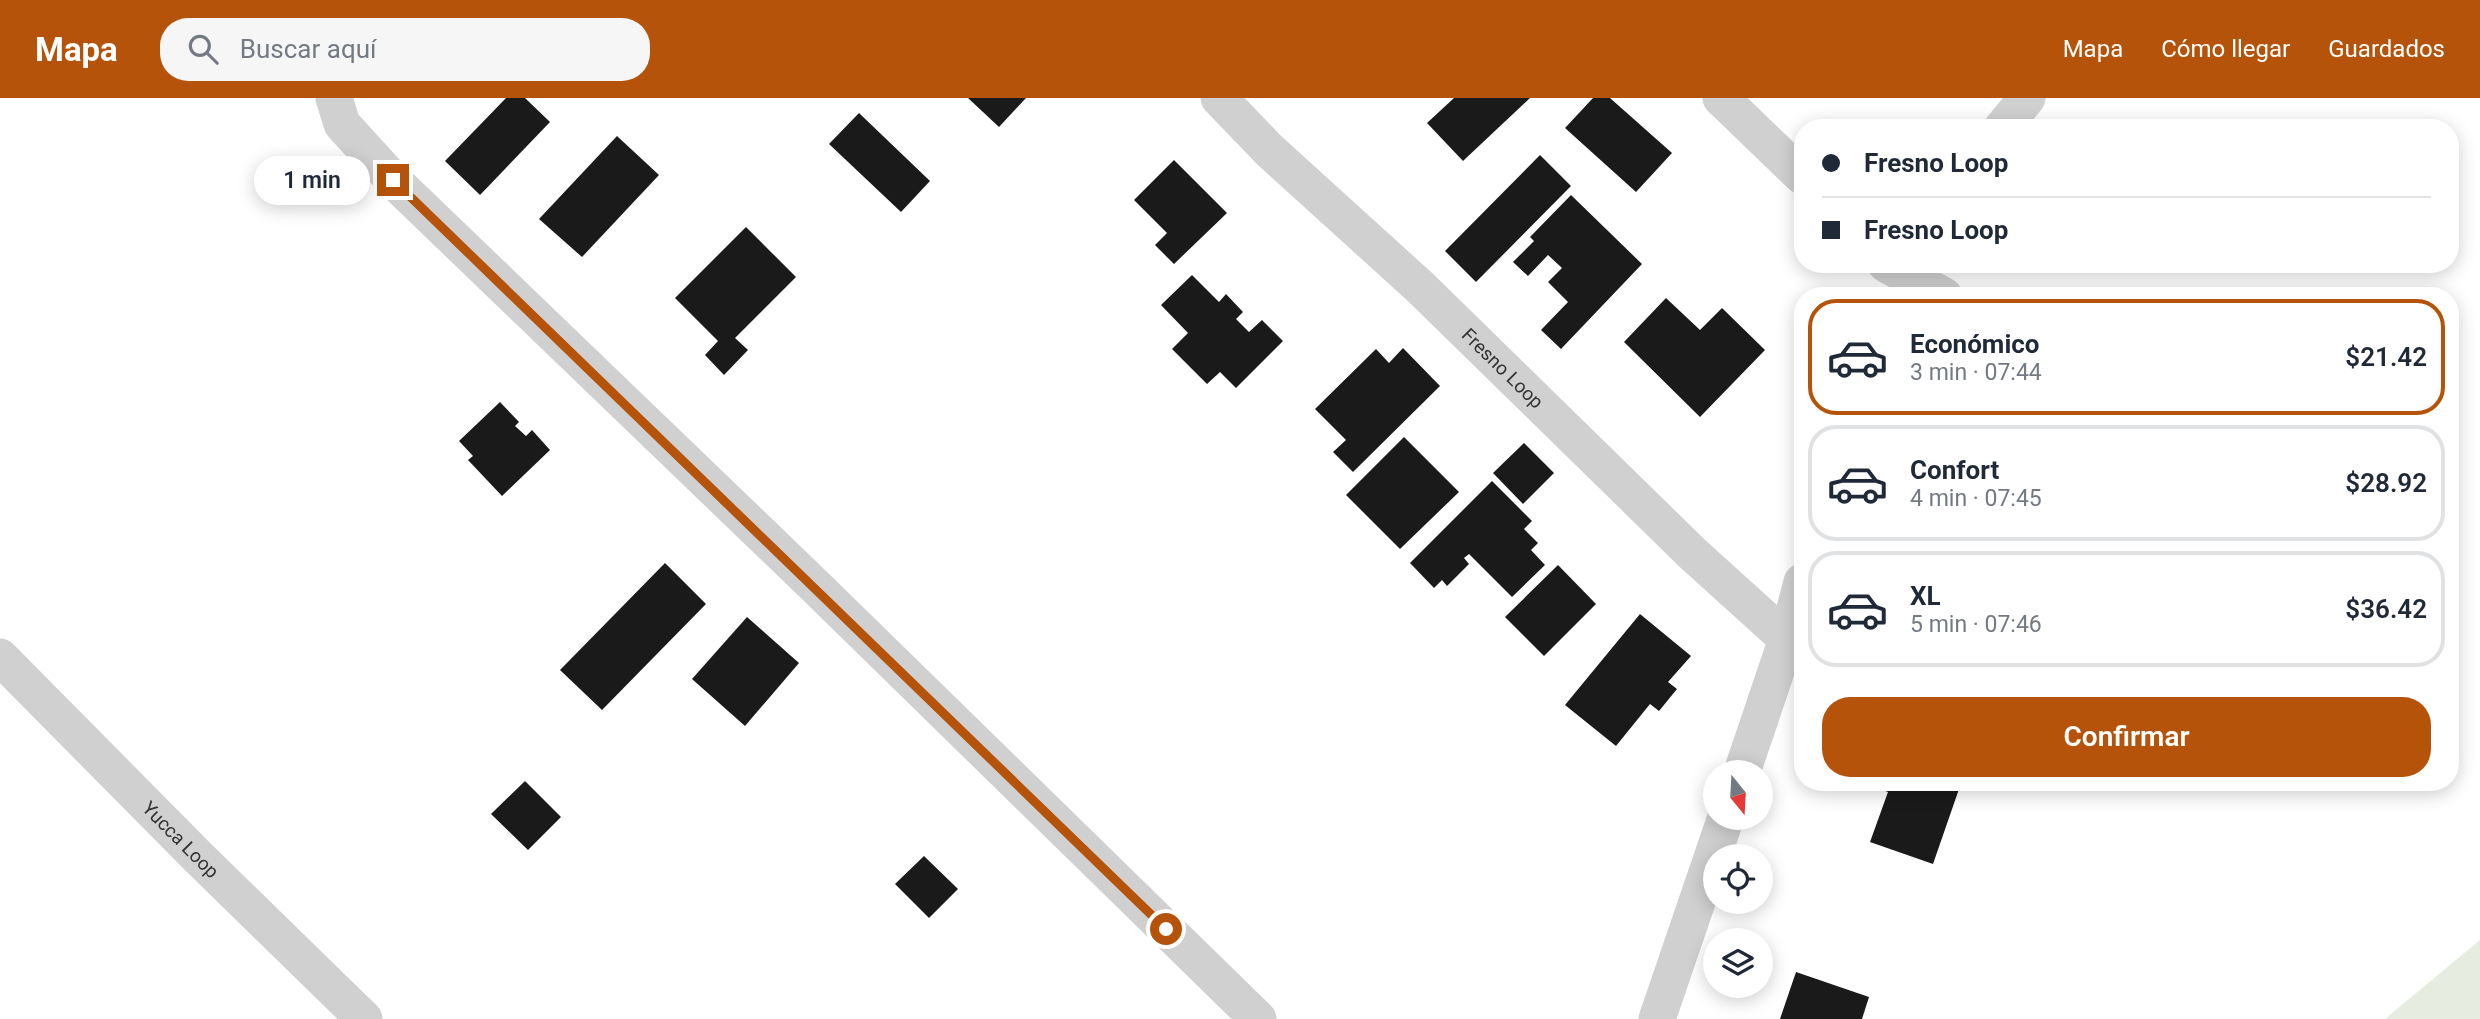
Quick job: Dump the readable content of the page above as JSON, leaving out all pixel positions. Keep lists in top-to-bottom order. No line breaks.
{"streets":{"street":["Fresno Loop","Yucca Loop"]},"north":"bottom","page":{"header":"Mapa","search":"Buscar aquí","nav":["Mapa","Cómo llegar","Guardados"],"banner":["Fresno Loop","Fresno Loop"],"bubble":"1 min","list":[{"name":"Económico","note":"3 min · 07:44","value":"$21.42"},{"name":"Confort","note":"4 min · 07:45","value":"$28.92"},{"name":"XL","note":"5 min · 07:46","value":"$36.42"}],"buttons":"Confirmar"}}
